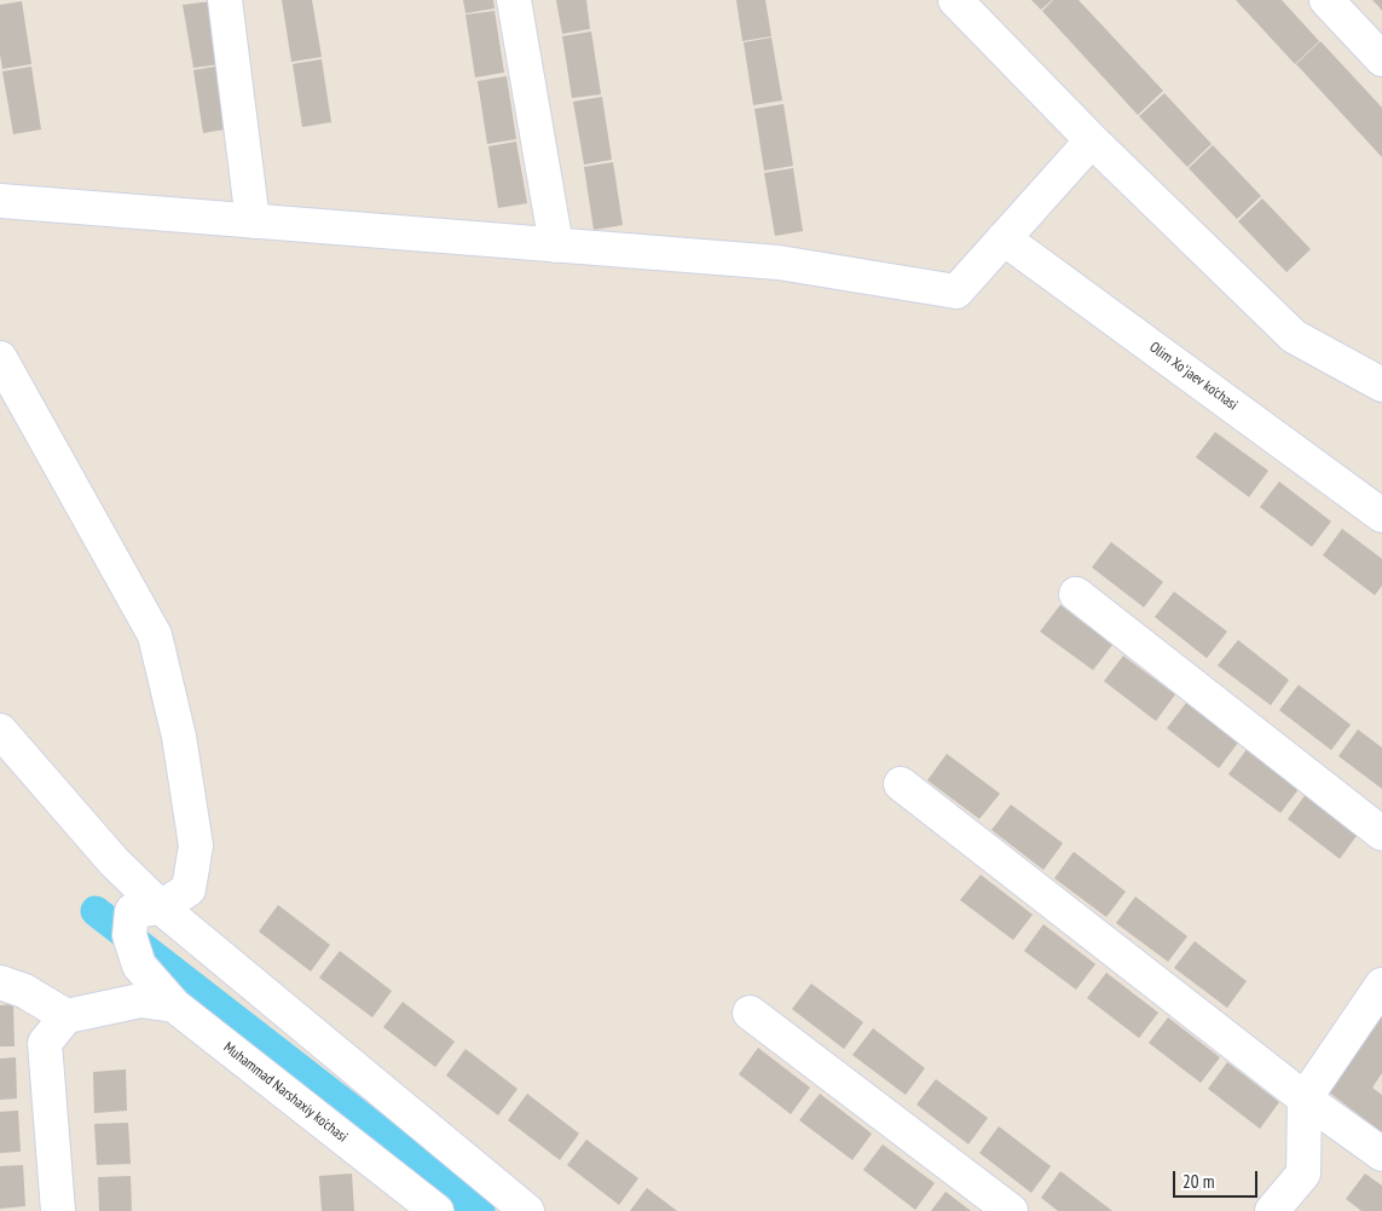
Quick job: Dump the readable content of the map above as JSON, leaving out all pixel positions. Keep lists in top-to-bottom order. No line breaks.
{"streets":{"street":["Olim Xoʻjaev ko'chasi","Muhammad Narshaxiy ko'chasi"]},"scale_bar":"20 m"}
